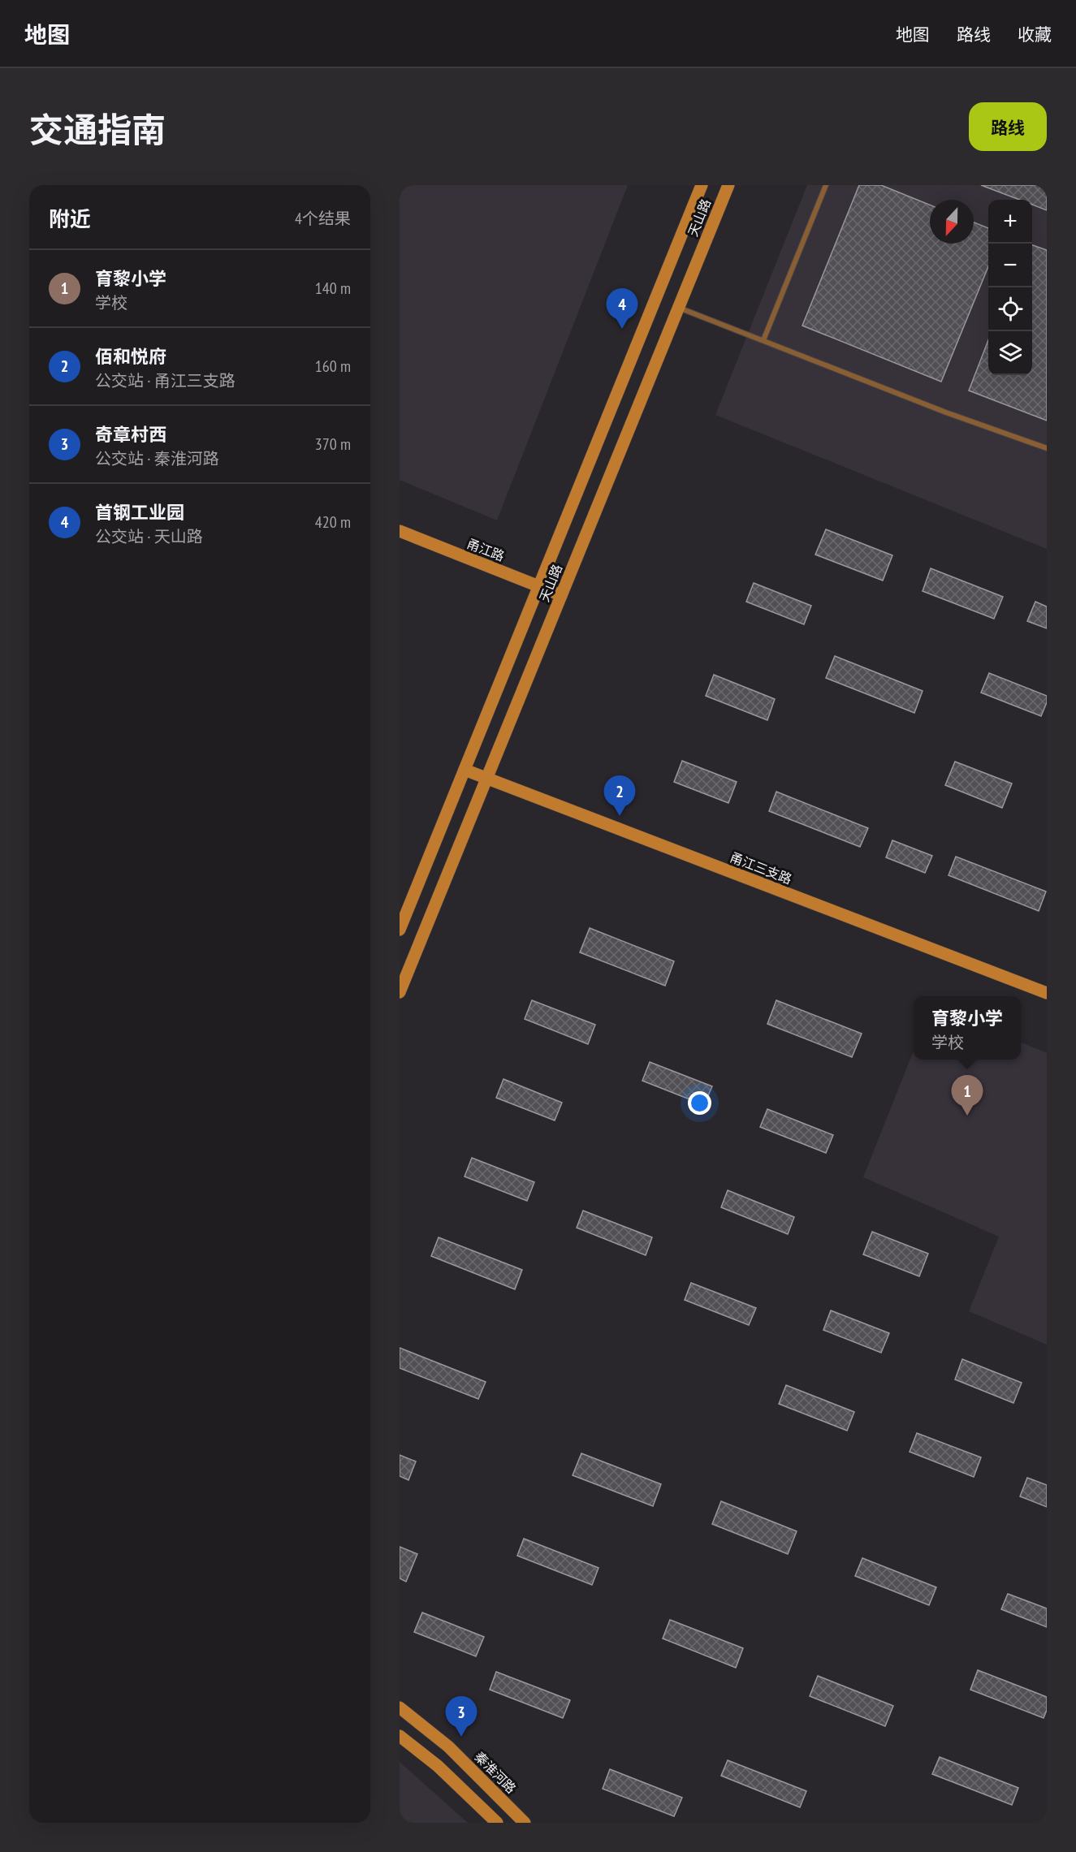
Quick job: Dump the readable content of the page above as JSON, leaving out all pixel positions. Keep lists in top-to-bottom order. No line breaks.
{"streets":{"street":["天山路","甬江路","甬江三支路","秦淮河路"]},"crossings":[["天山路","甬江路"],["天山路","甬江三支路"]],"north":"bottom","page":{"header":"地图","nav":["地图","路线","收藏"],"title":"交通指南","buttons":"路线","heading":["附近","4个结果"],"map_buttons":["+","−"],"list":[{"mark":"1","name":"育黎小学","note":"学校","value":"140 m"},{"mark":"2","name":"佰和悦府","note":"公交站 · 甬江三支路","value":"160 m"},{"mark":"3","name":"奇章村西","note":"公交站 · 秦淮河路","value":"370 m"},{"mark":"4","name":"首钢工业园","note":"公交站 · 天山路","value":"420 m"}],"pins":["4","2","1","3"],"popup":["育黎小学","学校"]}}
